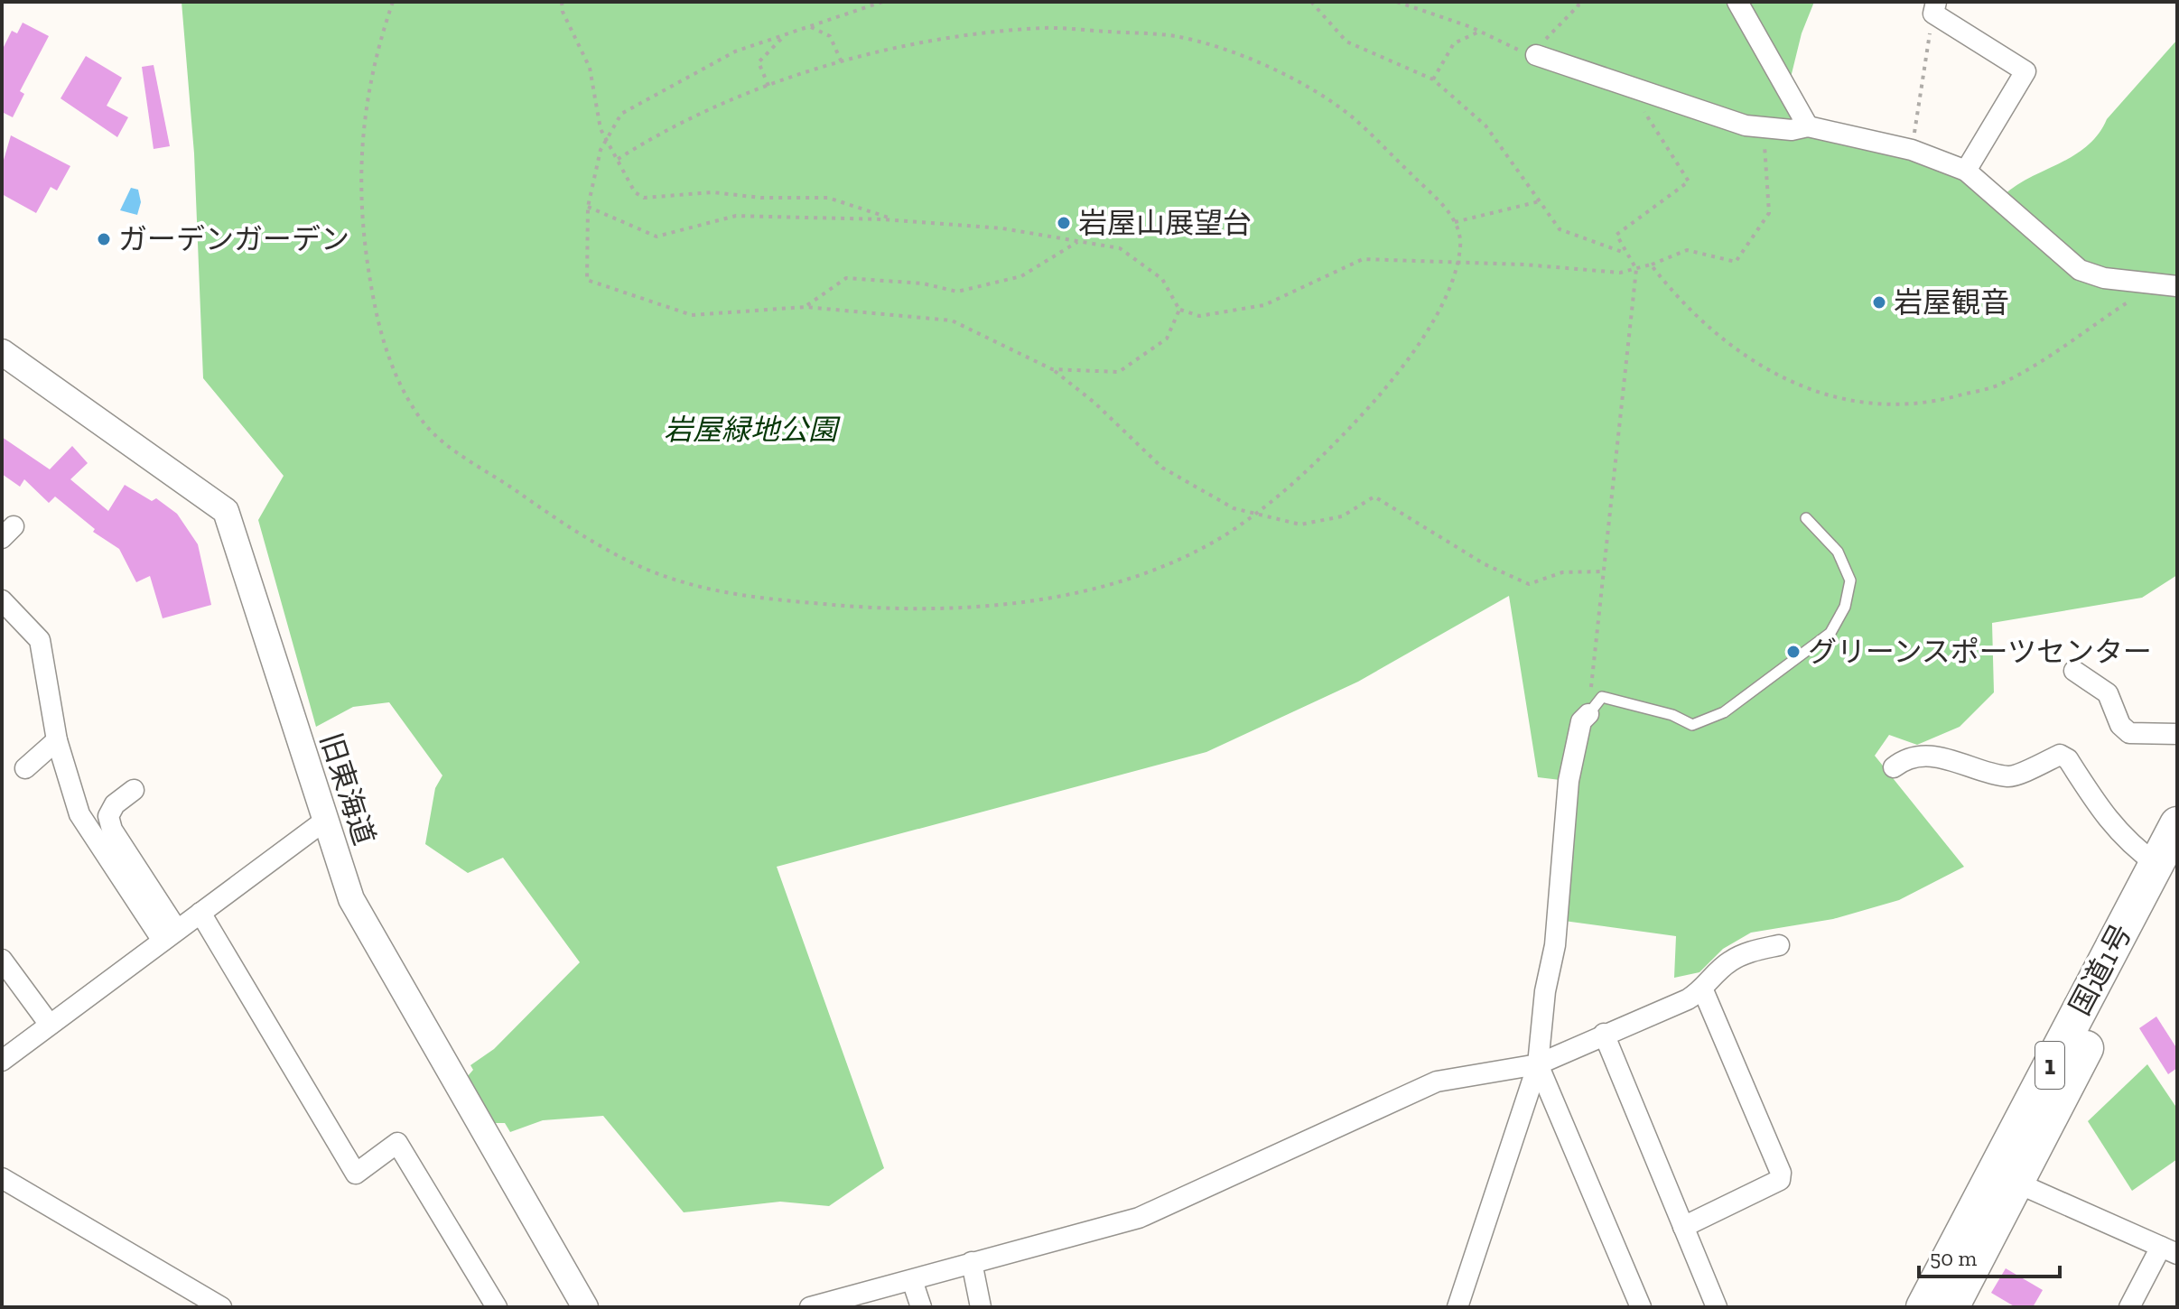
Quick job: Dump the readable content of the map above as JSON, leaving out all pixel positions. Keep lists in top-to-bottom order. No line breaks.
{"streets":{"highway":["国道1号","1"],"street":["旧東海道"]},"parks":["岩屋緑地公園"],"places":["岩屋山展望台","ガーデンガーデン","岩屋観音","グリーンスポーツセンター"],"scale_bar":"50 m"}
